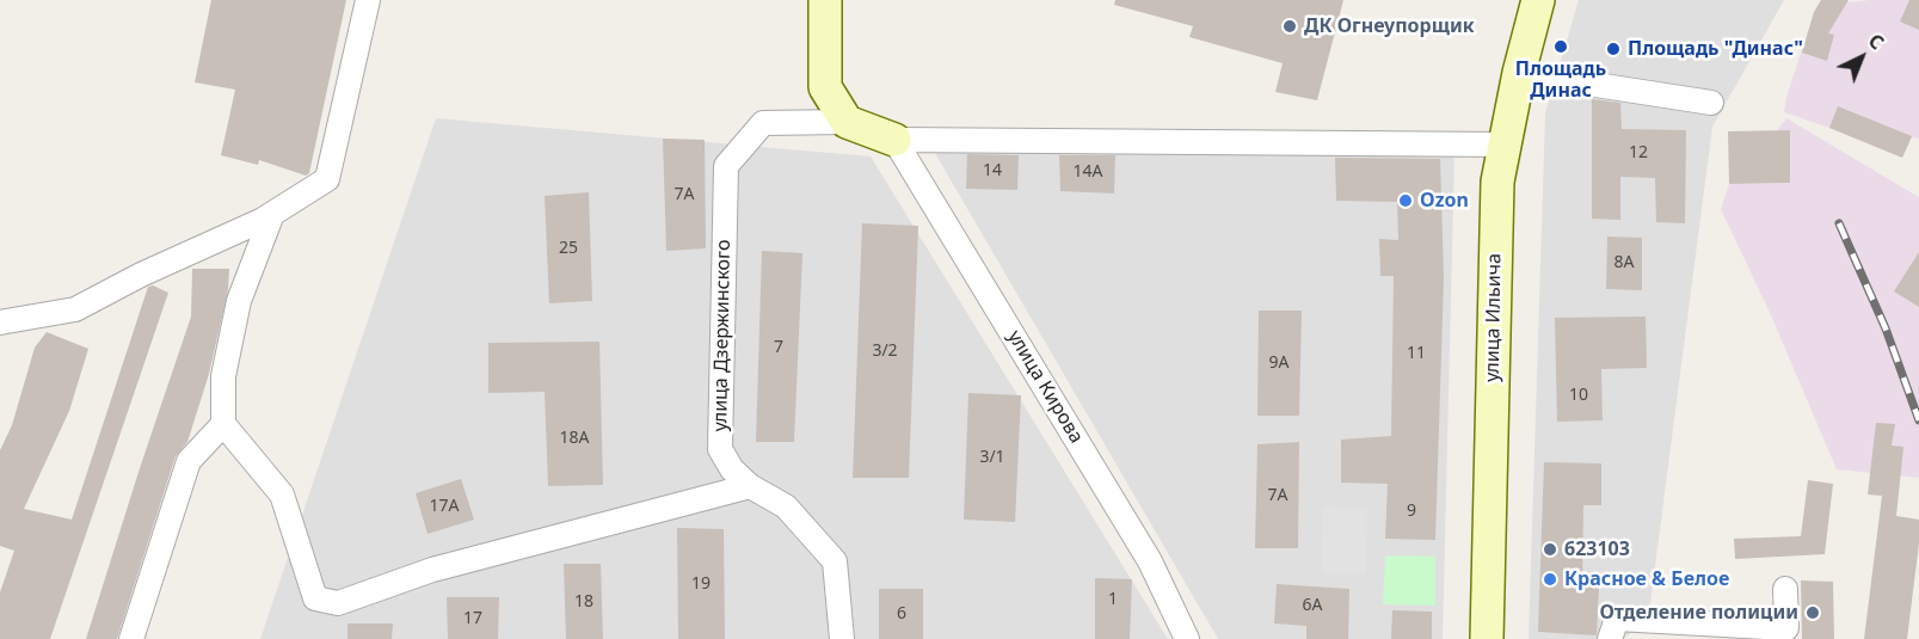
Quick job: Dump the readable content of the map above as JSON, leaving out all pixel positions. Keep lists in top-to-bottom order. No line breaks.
{"streets":{"street":["улица Ильича","улица Дзержинского","улица Кирова"]},"places":["ДК Огнеупорщик","Площадь Динас","Площадь \"Динас\"","Ozon","623103","Красное & Белое","Отделение полиции"],"house_numbers":["12","14","14А","7А","25","8А","7","3/2","11","9А","10","18А","3/1","7А","17А","9","19","1","18","6А","6","17"],"north":"top right"}
